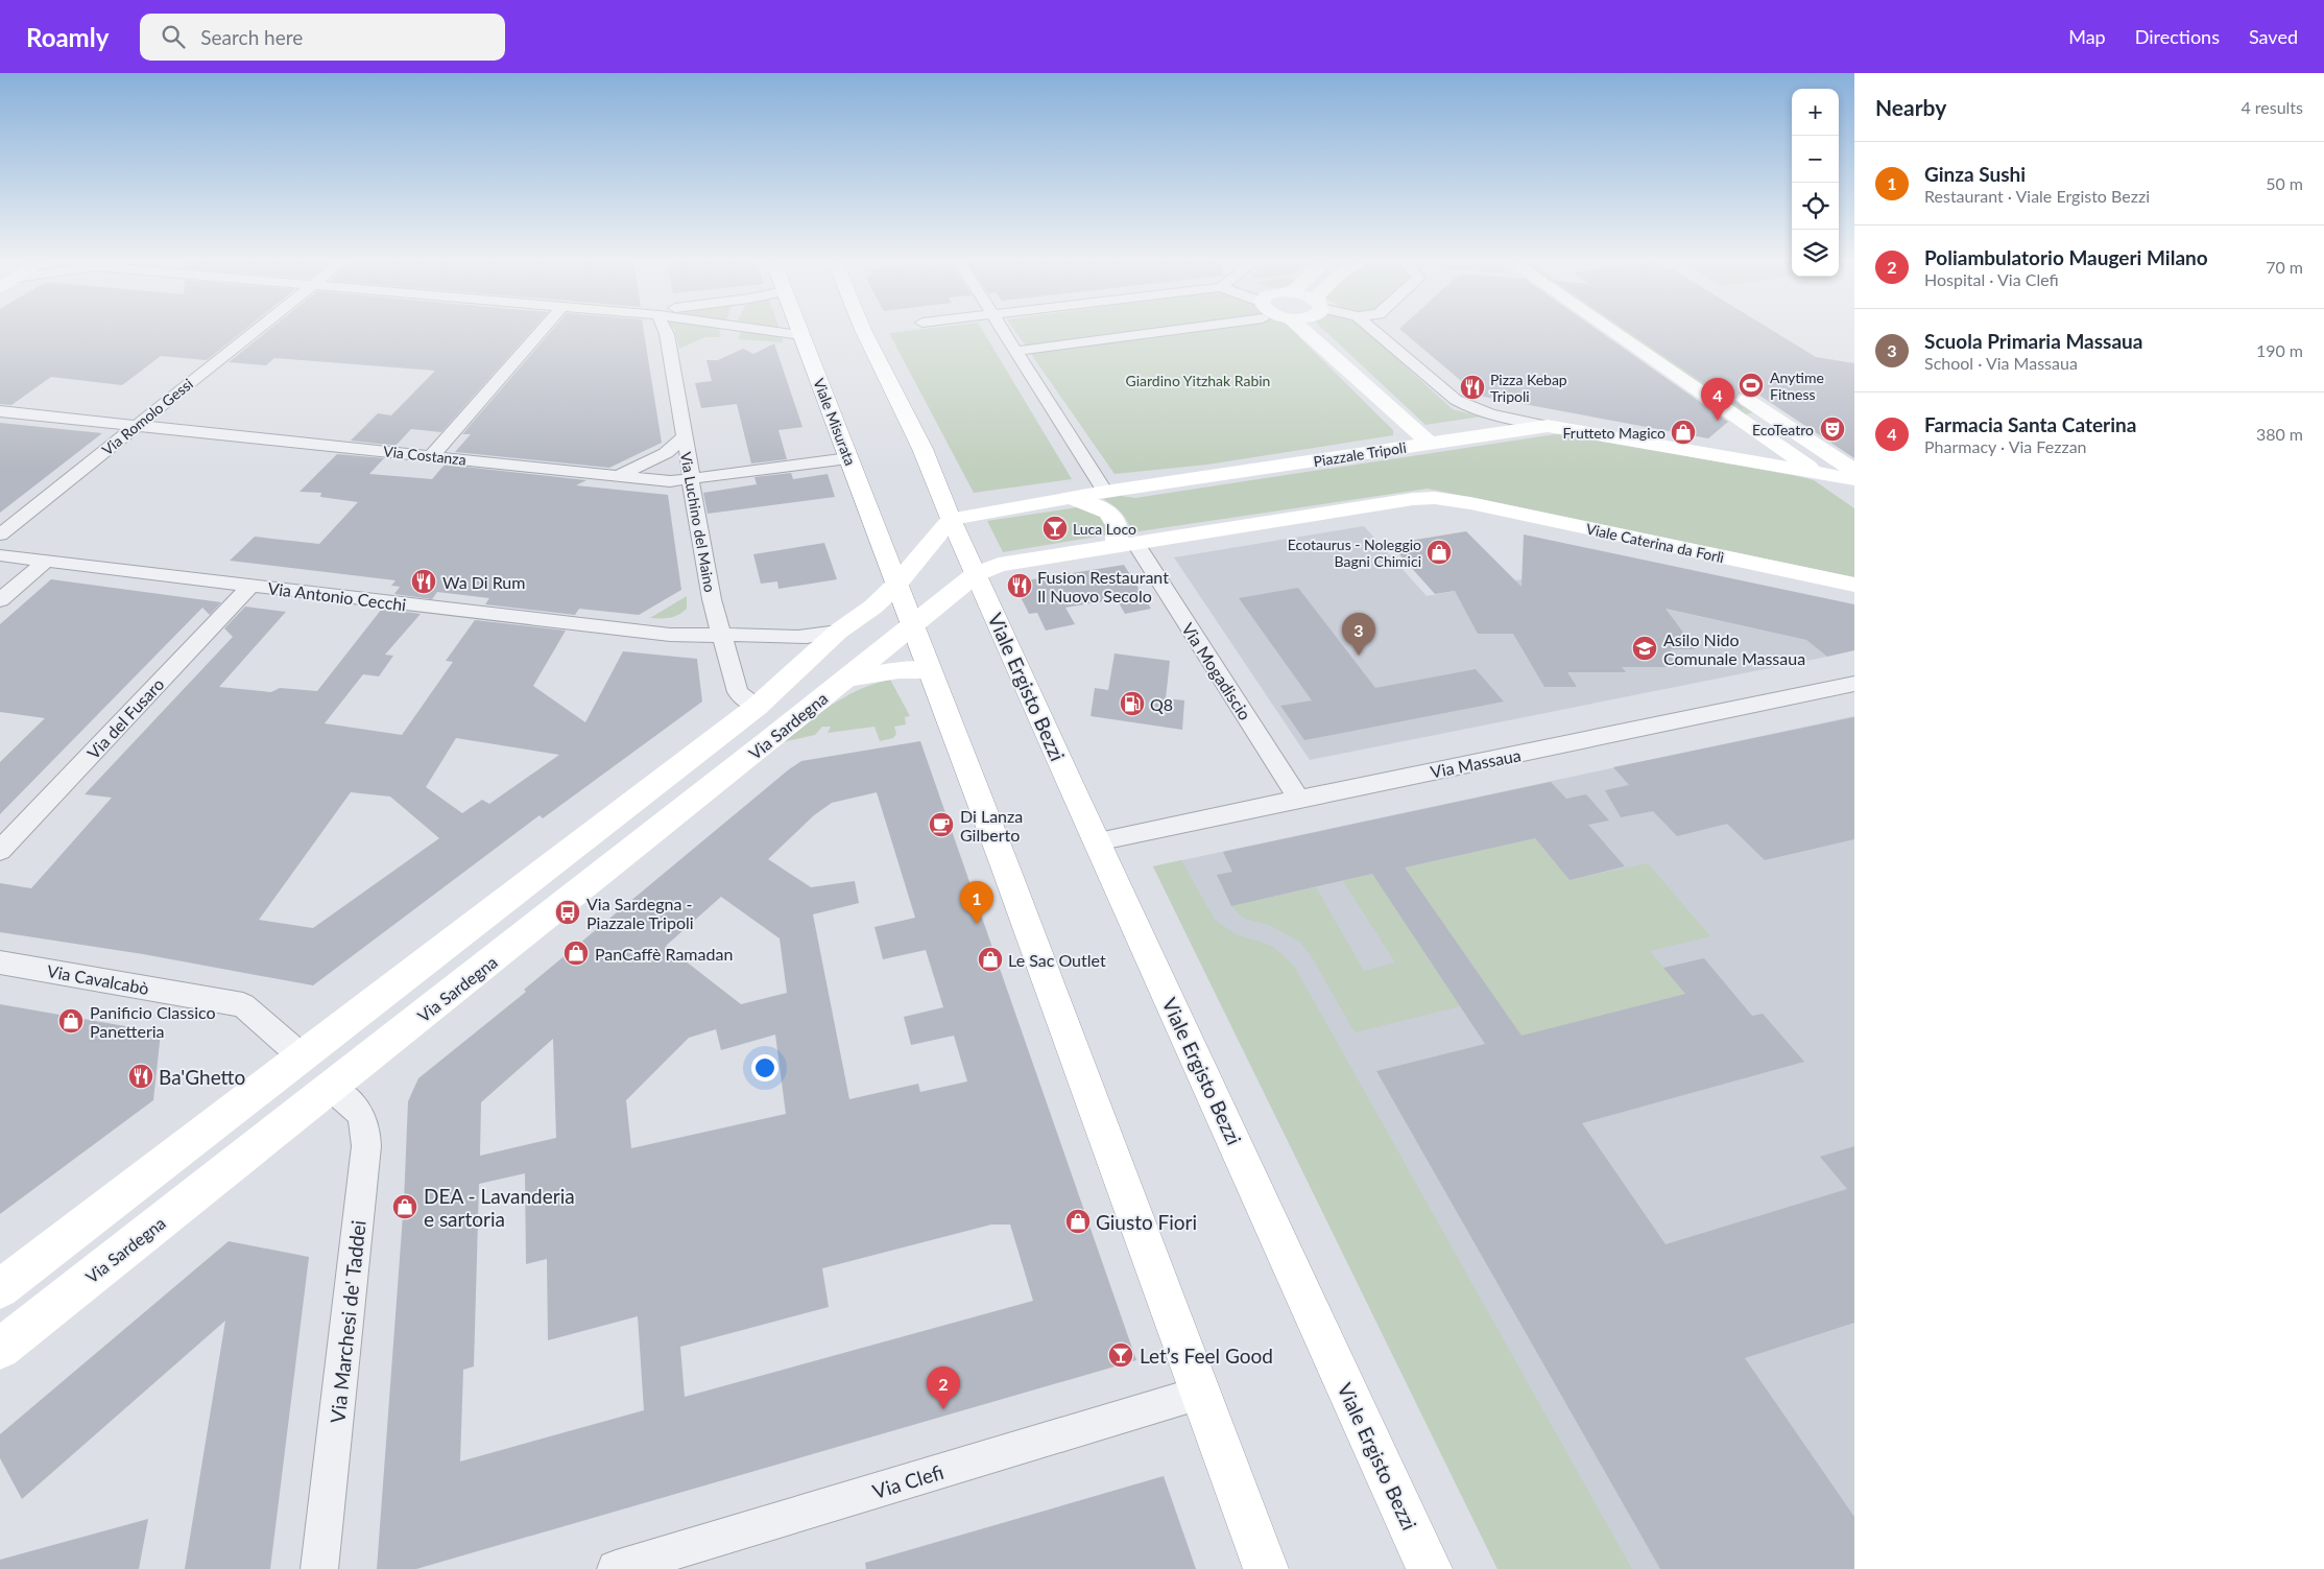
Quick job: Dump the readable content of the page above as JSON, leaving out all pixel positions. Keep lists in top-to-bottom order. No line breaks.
{"streets":{"main road":["Viale Misurata","Piazzale Tripoli","Viale Caterina da Forlì","Viale Ergisto Bezzi","Via Sardegna"],"street":["Via Romolo Gessi","Via Costanza","Via Luchino del Maino","Via Antonio Cecchi","Via Mogadiscio","Via del Fusaro","Via Massaua","Via Cavalcabò","Via Marchesi de' Taddei","Via Clefi"]},"crossings":[["Via Romolo Gessi","Via Costanza"],["Viale Misurata","Via Costanza"],["Viale Misurata","Via Sardegna"],["Via Costanza","Via Luchino del Maino"],["Via Luchino del Maino","Via Antonio Cecchi"],["Viale Caterina da Forlì","Via Mogadiscio"],["Via Antonio Cecchi","Via del Fusaro"],["Via Antonio Cecchi","Via Sardegna"],["Via Mogadiscio","Via Massaua"],["Viale Ergisto Bezzi","Via Massaua"],["Via Sardegna","Via Cavalcabò"],["Via Sardegna","Via Marchesi de' Taddei"]],"parks":["Giardino Yitzhak Rabin"],"places":{"sports":["Anytime Fitness"],"restaurant":["Pizza Kebap Tripoli","Wa Di Rum","Fusion Restaurant Il Nuovo Secolo","Ba'Ghetto"],"theatre":["EcoTeatro"],"shop":["Frutteto Magico","Ecotaurus - Noleggio Bagni Chimici","PanCaffè Ramadan","Le Sac Outlet","Panificio Classico Panetteria","DEA - Lavanderia e sartoria","Giusto Fiori"],"bar":["Luca Loco","Let’s Feel Good"],"school or university":["Asilo Nido Comunale Massaua"],"fuel station":["Q8"],"cafe":["Di Lanza Gilberto"],"bus stop":["Via Sardegna - Piazzale Tripoli"]},"page":{"header":"Roamly","search":"Search here","nav":["Map","Directions","Saved"],"heading":["Nearby","4 results"],"map_buttons":["+","−"],"list":[{"mark":"1","name":"Ginza Sushi","note":"Restaurant · Viale Ergisto Bezzi","value":"50 m"},{"mark":"2","name":"Poliambulatorio Maugeri Milano","note":"Hospital · Via Clefi","value":"70 m"},{"mark":"3","name":"Scuola Primaria Massaua","note":"School · Via Massaua","value":"190 m"},{"mark":"4","name":"Farmacia Santa Caterina","note":"Pharmacy · Via Fezzan","value":"380 m"}],"pins":["4","3","1","2"]}}
